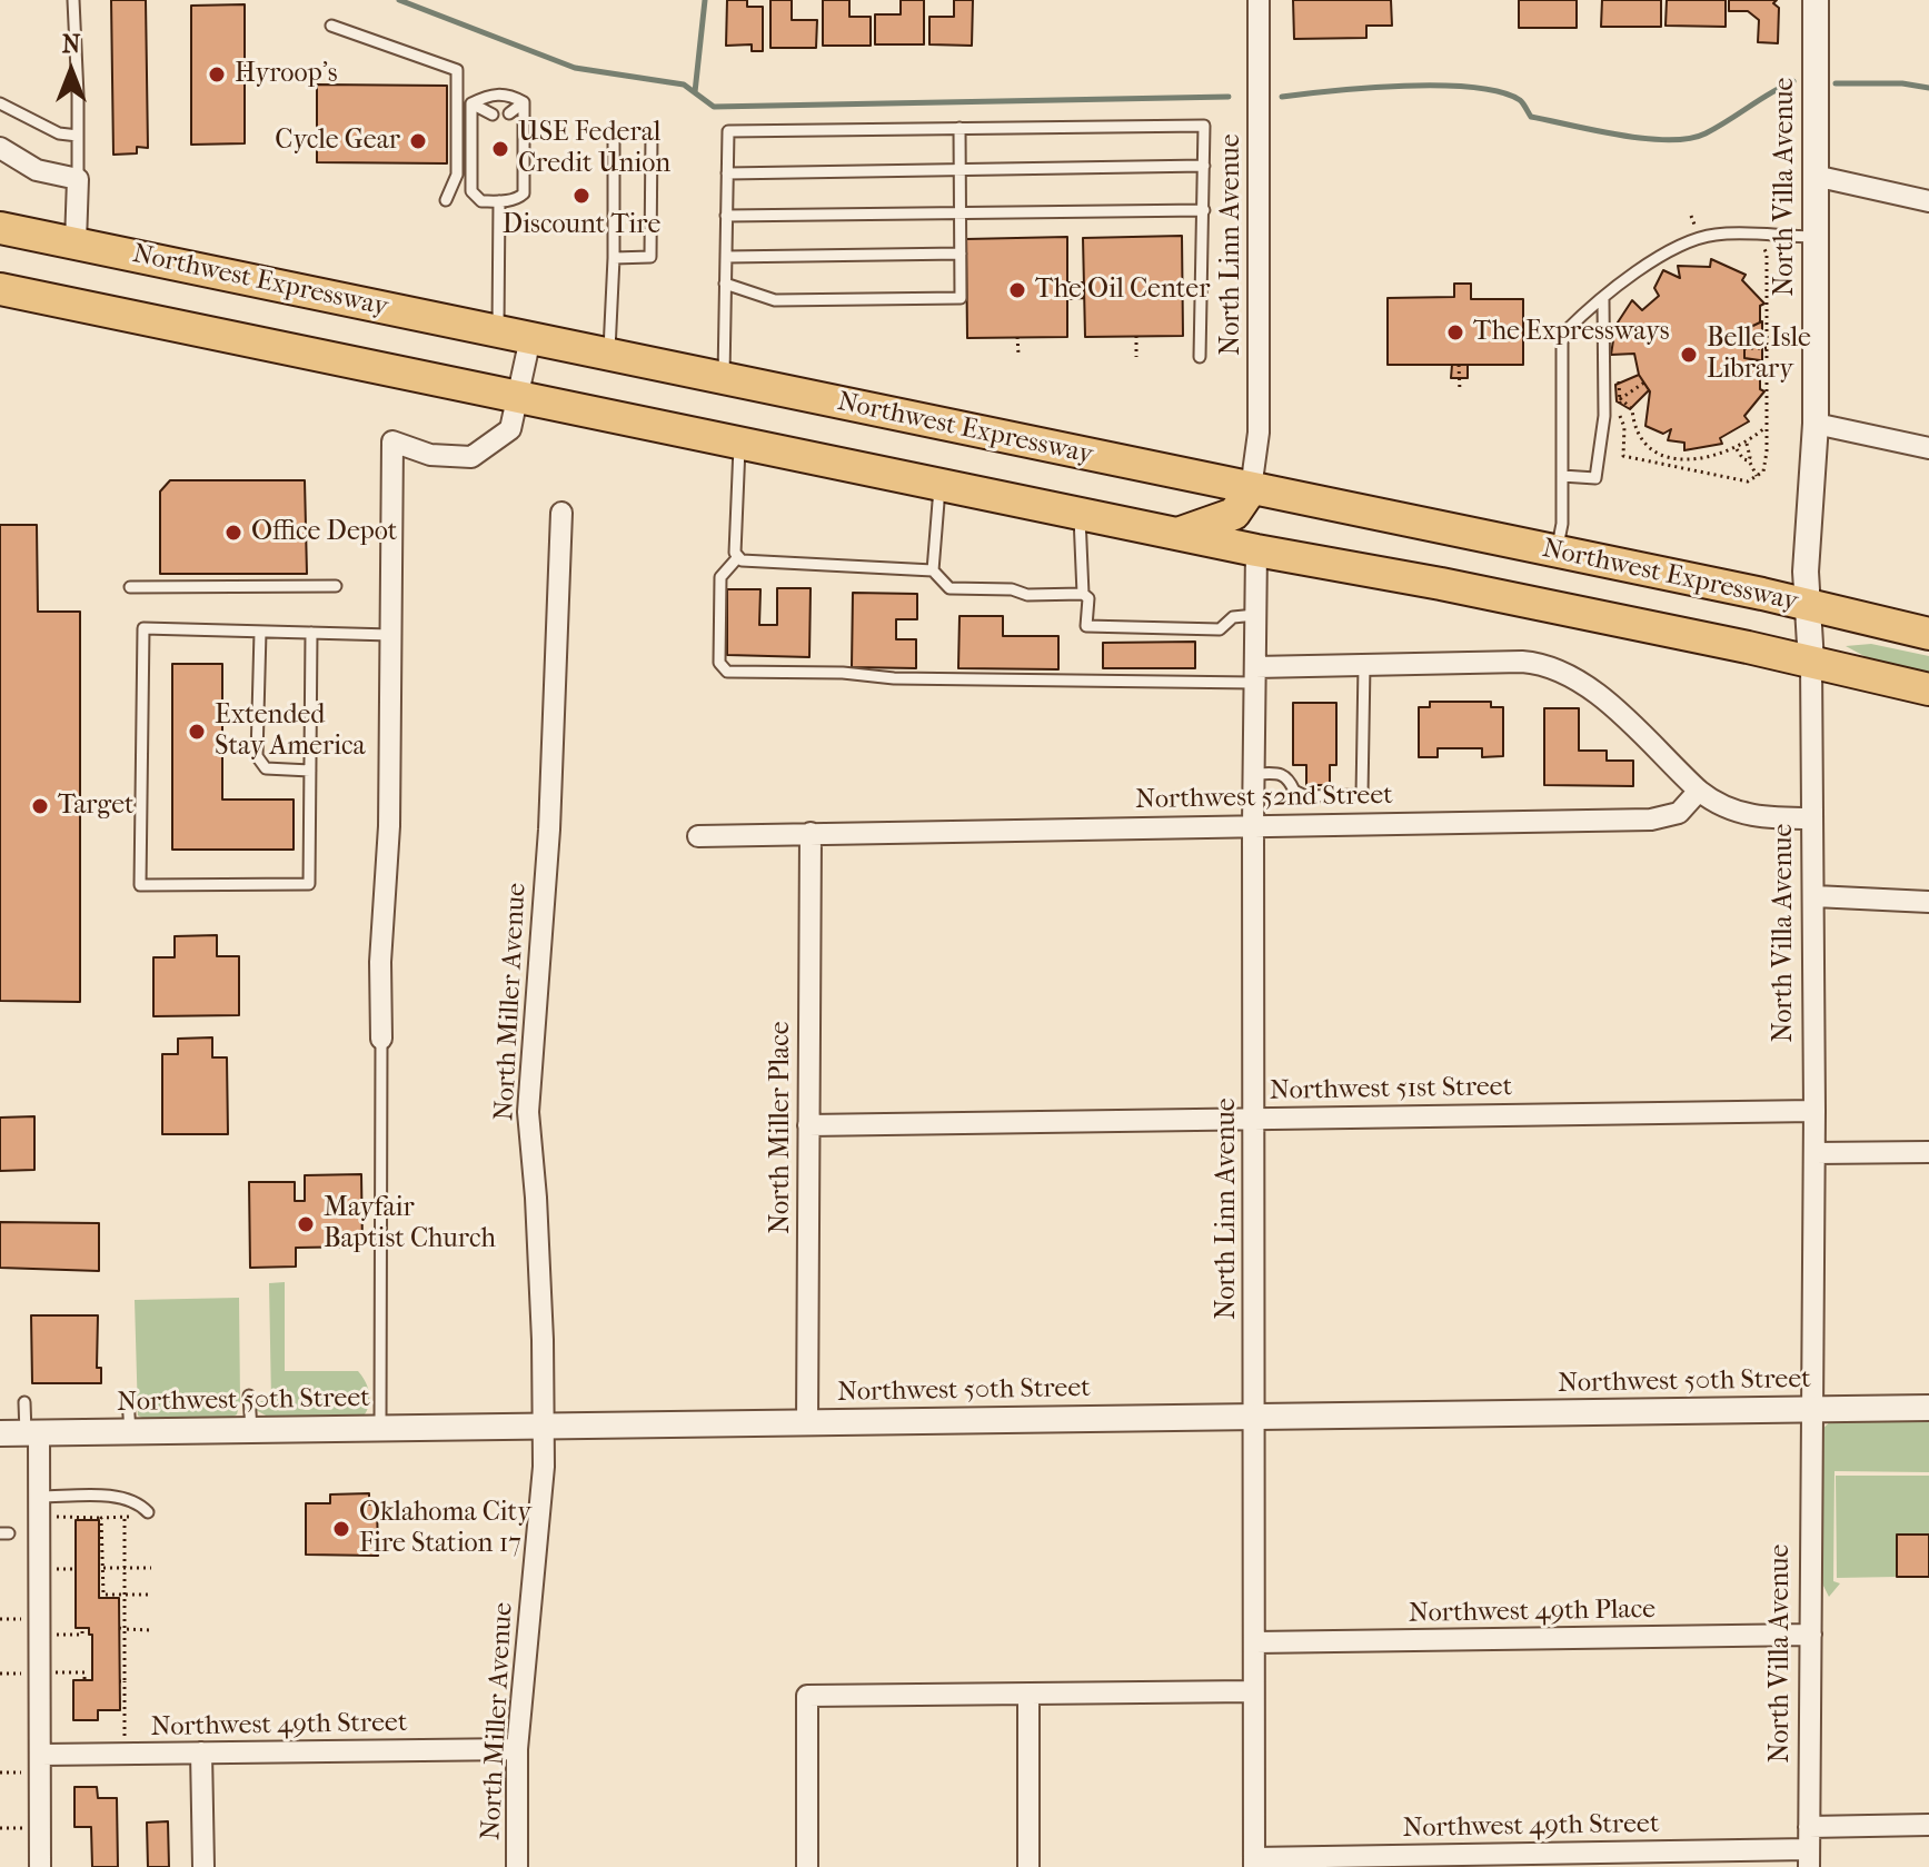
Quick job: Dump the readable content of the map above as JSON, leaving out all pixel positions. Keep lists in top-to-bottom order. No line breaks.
{"streets":{"highway":["Northwest Expressway"],"street":["North Villa Avenue","North Linn Avenue","Northwest 52nd Street","North Miller Avenue","Northwest 51st Street","North Miller Place","Northwest 50th Street","Northwest 49th Place","Northwest 49th Street"]},"crossings":[["North Villa Avenue","Northwest Expressway"],["North Villa Avenue","Northwest 51st Street"],["North Villa Avenue","Northwest 50th Street"],["North Villa Avenue","Northwest 49th Place"],["North Villa Avenue","Northwest 49th Street"],["North Linn Avenue","Northwest Expressway"],["North Linn Avenue","Northwest 52nd Street"],["North Linn Avenue","Northwest 51st Street"],["North Linn Avenue","Northwest 50th Street"],["North Linn Avenue","Northwest 49th Place"],["North Linn Avenue","Northwest 49th Street"],["Northwest 52nd Street","North Miller Place"],["North Miller Avenue","Northwest 50th Street"],["North Miller Avenue","Northwest 49th Street"],["Northwest 51st Street","North Miller Place"],["North Miller Place","Northwest 50th Street"]],"places":["Hyroop's","Cycle Gear","USE Federal Credit Union","Discount Tire","The Oil Center","The Expressways","Belle Isle Library","Office Depot","Extended Stay America","Target","Mayfair Baptist Church","Oklahoma City Fire Station 17"],"north":"top"}
